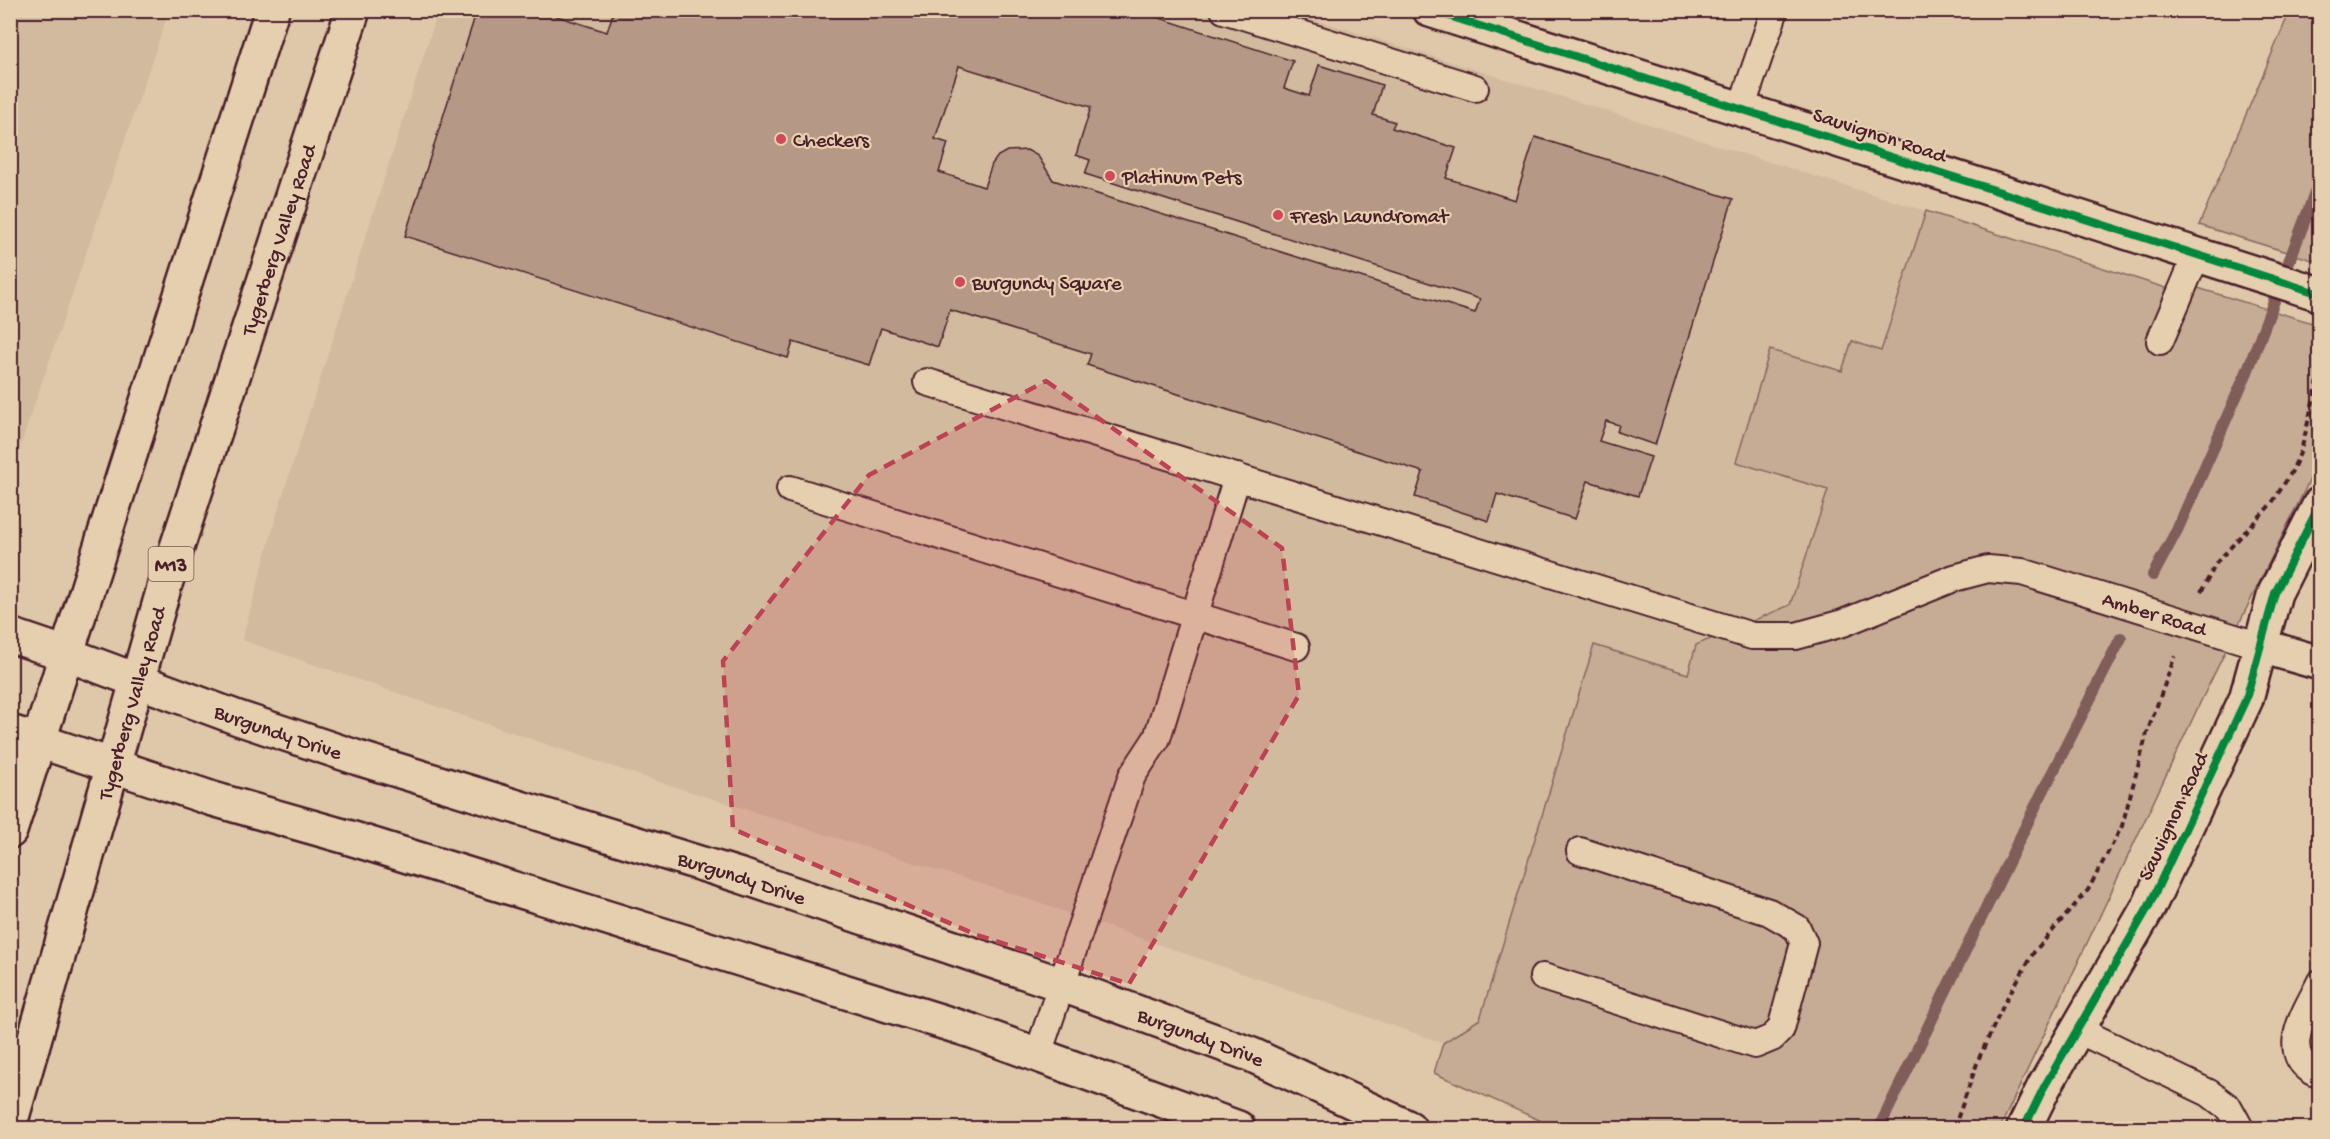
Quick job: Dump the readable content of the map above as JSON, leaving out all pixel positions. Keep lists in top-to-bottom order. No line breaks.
{"streets":{"main road":["Sauvignon Road","Tygerberg Valley Road","M13","Amber Road","Burgundy Drive"]},"crossings":[["Sauvignon Road","Amber Road"],["Tygerberg Valley Road","Burgundy Drive"]],"places":["Checkers","Platinum Pets","Fresh Laundromat","Burgundy Square"]}
